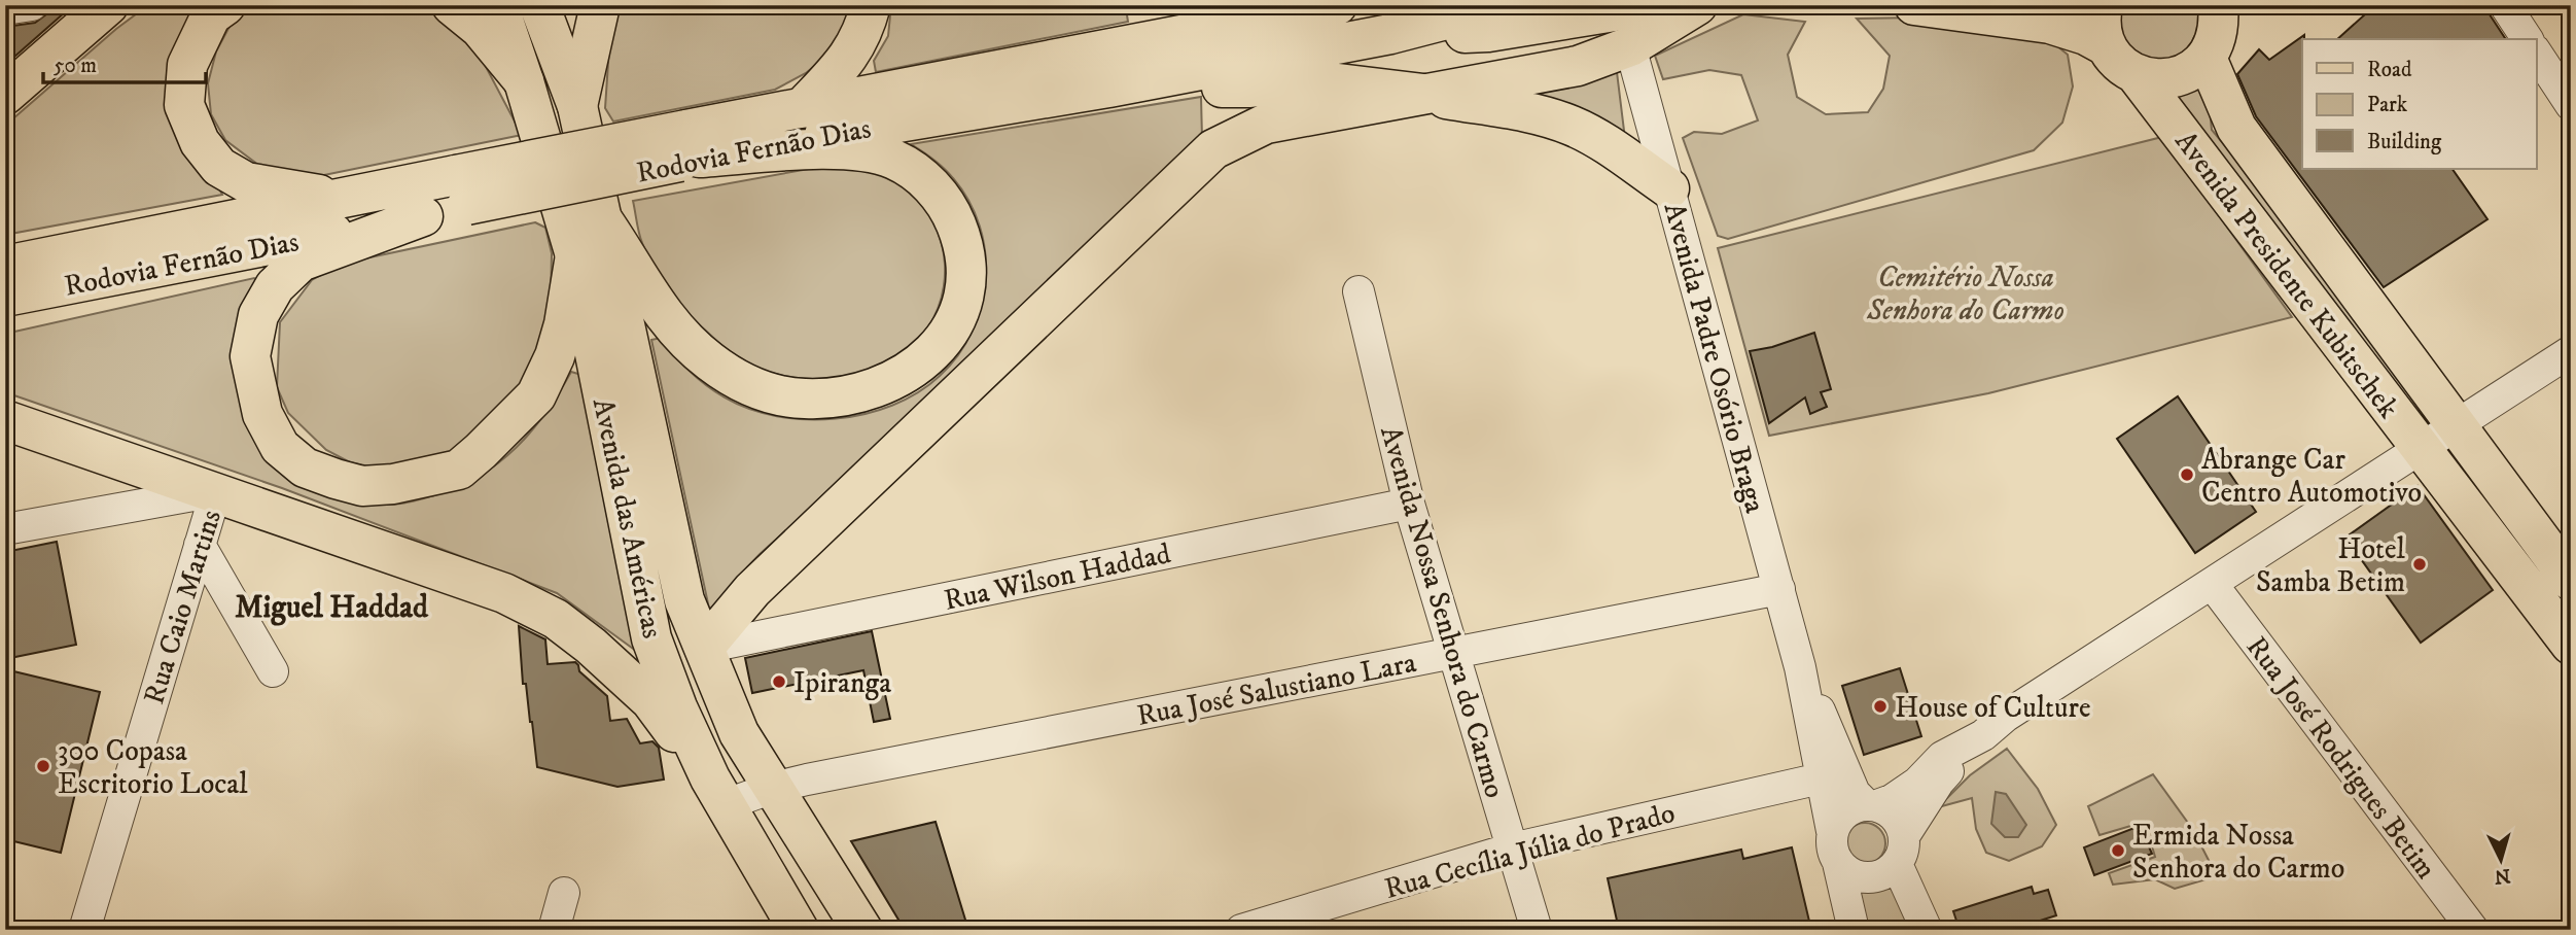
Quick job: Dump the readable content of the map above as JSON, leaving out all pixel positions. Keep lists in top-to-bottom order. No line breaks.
{"streets":{"main road":["Rodovia Fernão Dias","Avenida Presidente Kubitschek","Avenida das Américas"],"street":["Avenida Padre Osório Braga","Rua Wilson Haddad","Rua Caio Martins","Avenida Nossa Senhora do Carmo","Rua José Salustiano Lara","Rua José Rodrigues Betim","Rua Cecília Júlia do Prado"]},"crossings":[["Avenida Padre Osório Braga","Rua José Salustiano Lara"],["Avenida Padre Osório Braga","Rua Cecília Júlia do Prado"],["Avenida das Américas","Rua Wilson Haddad"],["Avenida das Américas","Rua José Salustiano Lara"],["Rua Wilson Haddad","Avenida Nossa Senhora do Carmo"],["Avenida Nossa Senhora do Carmo","Rua José Salustiano Lara"],["Avenida Nossa Senhora do Carmo","Rua Cecília Júlia do Prado"]],"districts":["Miguel Haddad"],"parks":["Cemitério Nossa Senhora do Carmo"],"places":["Abrange Car Centro Automotivo","Hotel Samba Betim","Ipiranga","House of Culture","300 Copasa Escritorio Local","Ermida Nossa Senhora do Carmo"],"legend":["Road","Park","Building"],"scale_bar":"50 m","north":"bottom"}
